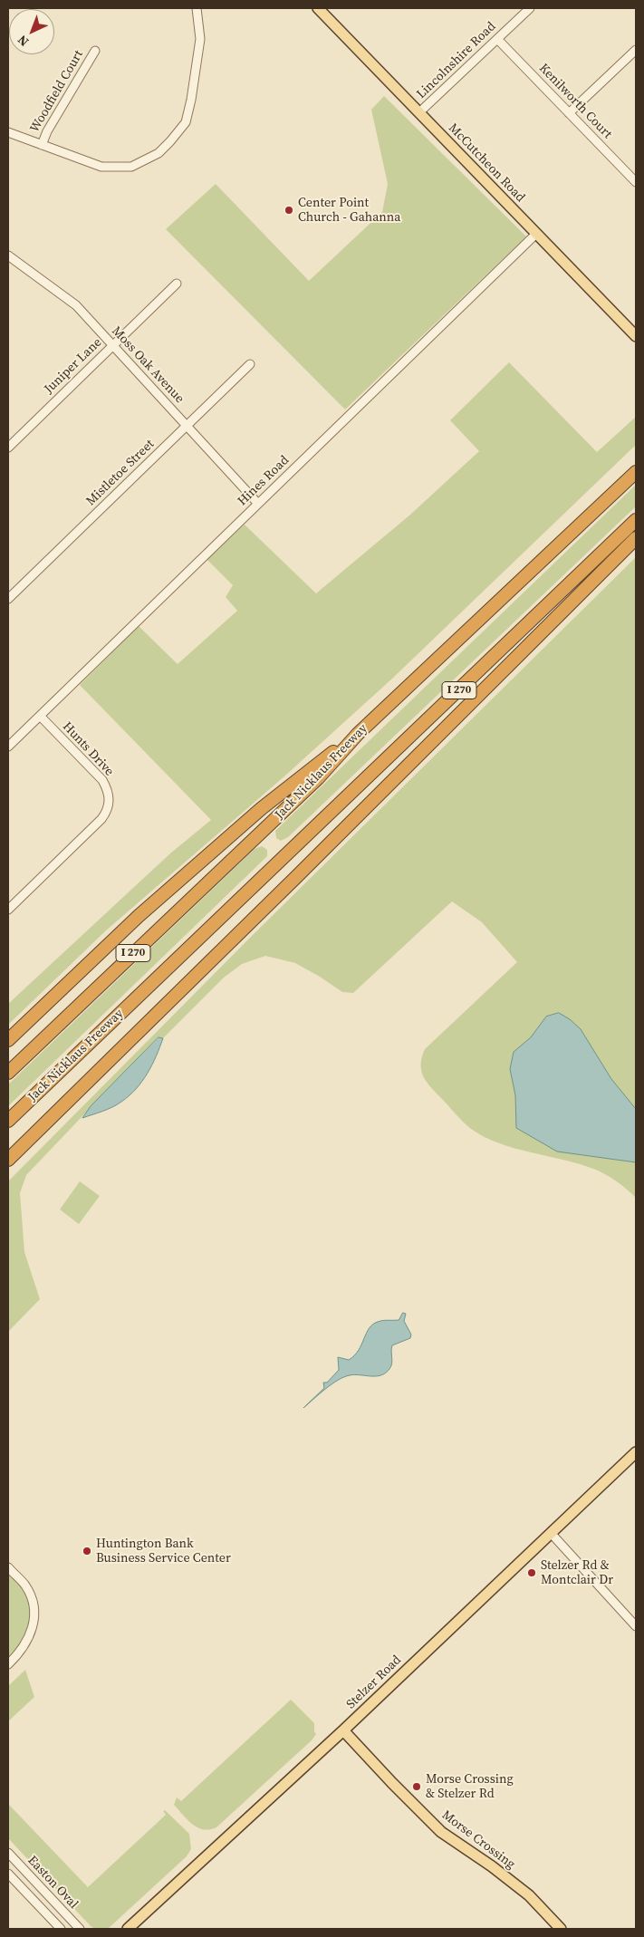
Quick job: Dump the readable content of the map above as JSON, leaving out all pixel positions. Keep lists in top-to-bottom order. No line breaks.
{"streets":{"highway":["I 270","Jack Nicklaus Freeway"],"main road":["McCutcheon Road","Stelzer Road","Morse Crossing"],"street":["Lincolnshire Road","Woodfield Court","Kenilworth Court","Moss Oak Avenue","Juniper Lane","Mistletoe Street","Hines Road","Hunts Drive","Easton Oval"]},"crossings":[["Lincolnshire Road","Kenilworth Court"],["Lincolnshire Road","McCutcheon Road"],["McCutcheon Road","Hines Road"],["Moss Oak Avenue","Juniper Lane"],["Moss Oak Avenue","Mistletoe Street"],["Moss Oak Avenue","Hines Road"],["Hines Road","Hunts Drive"],["Stelzer Road","Morse Crossing"]],"places":["Center Point Church - Gahanna","Huntington Bank Business Service Center","Stelzer Rd & Montclair Dr","Morse Crossing & Stelzer Rd"],"north":"bottom left"}
